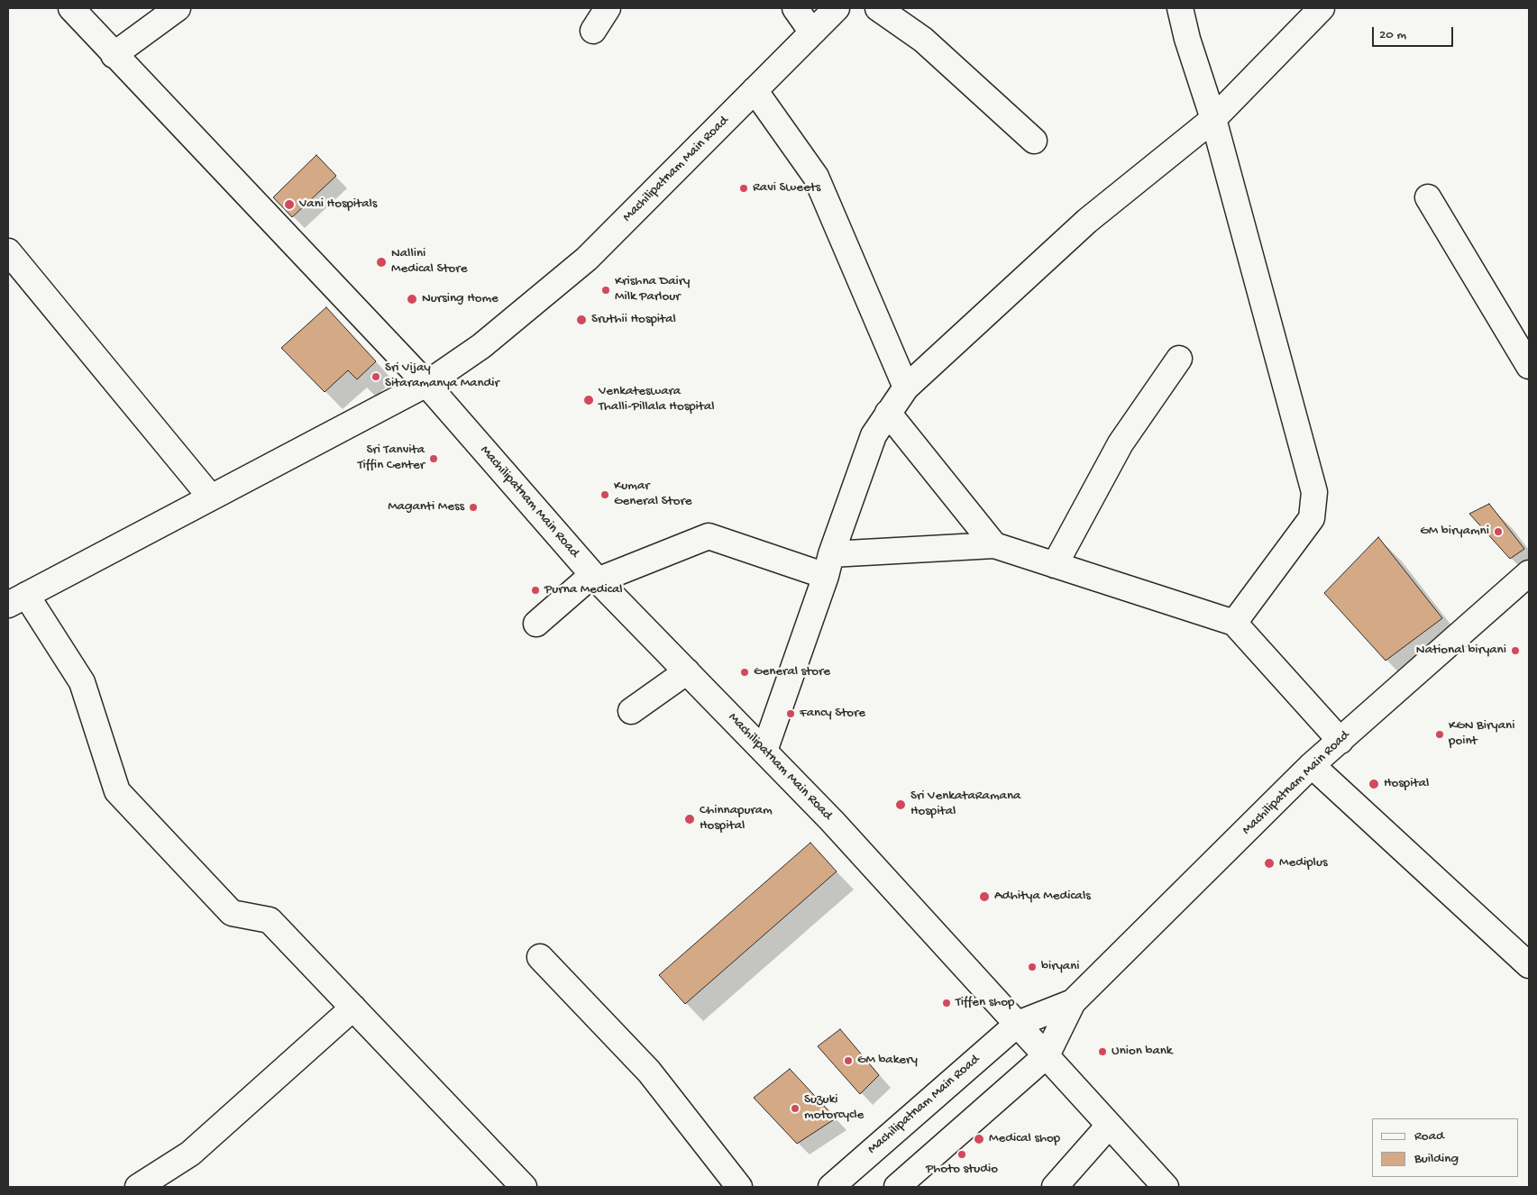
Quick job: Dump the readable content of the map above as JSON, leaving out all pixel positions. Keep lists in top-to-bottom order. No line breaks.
{"streets":{"street":["Machilipatnam Main Road"]},"places":["Ravi Sweets","Vani Hospitals","Nallini Medical Store","Krishna Dairy Milk Parlour","Nursing Home","Sruthii Hospital","Sri Vijay Sitaramanya Mandir","Venkateswara Thalli-Pillala Hospital","Sri Tanvita Tiffin Center","Kumar General Store","Maganti Mess","GM biryamni","Purna Medical","National biryani","General store","Fancy Store","KGN Biryani point","Hospital","Sri VenkataRamana Hospital","Chinnapuram Hospital","Mediplus","Adhitya Medicals","biryani","Tiffen shop","Union bank","GM bakery","Suzuki motorcycle","Medical shop","Photo studio"],"legend":["Road","Building"],"scale_bar":"20 m"}
